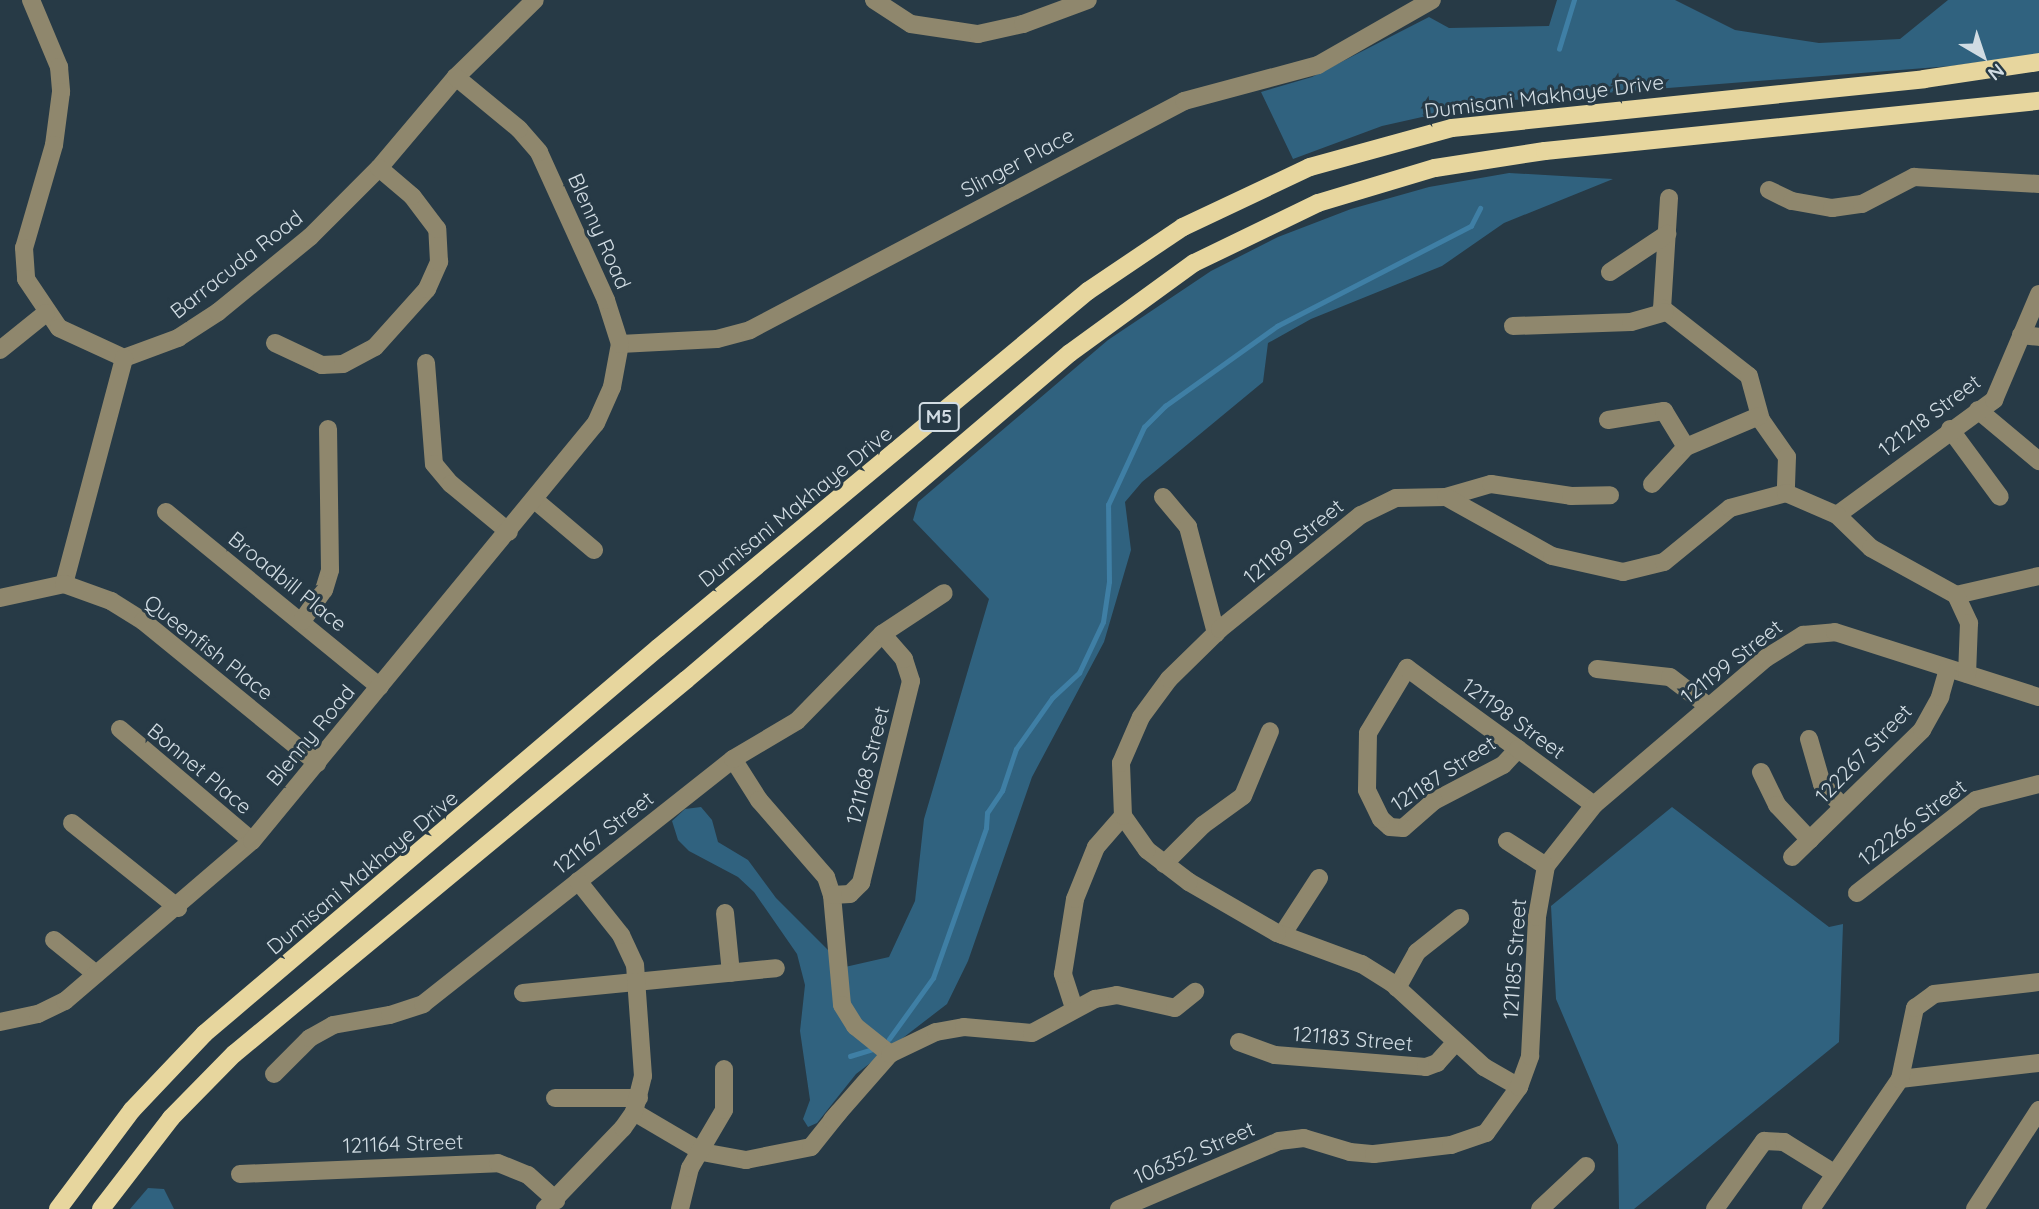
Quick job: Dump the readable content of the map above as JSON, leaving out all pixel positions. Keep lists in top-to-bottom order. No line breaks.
{"streets":{"main road":["Dumisani Makhaye Drive","M5"],"street":["Slinger Place","Blenny Road","Barracuda Road","121218 Street","121189 Street","Broadbill Place","Queenfish Place","121199 Street","121198 Street","122267 Street","121168 Street","Bonnet Place","121187 Street","122266 Street","121167 Street","121185 Street","121183 Street","121164 Street","106352 Street"]},"crossings":[["Slinger Place","Blenny Road"],["Blenny Road","Barracuda Road"],["Blenny Road","Broadbill Place"],["Blenny Road","Queenfish Place"],["Blenny Road","Bonnet Place"],["121199 Street","121198 Street"],["121199 Street","122267 Street"],["121199 Street","121185 Street"],["121198 Street","121187 Street"],["121168 Street","121167 Street"],["121185 Street","106352 Street"]],"north":"bottom right"}
